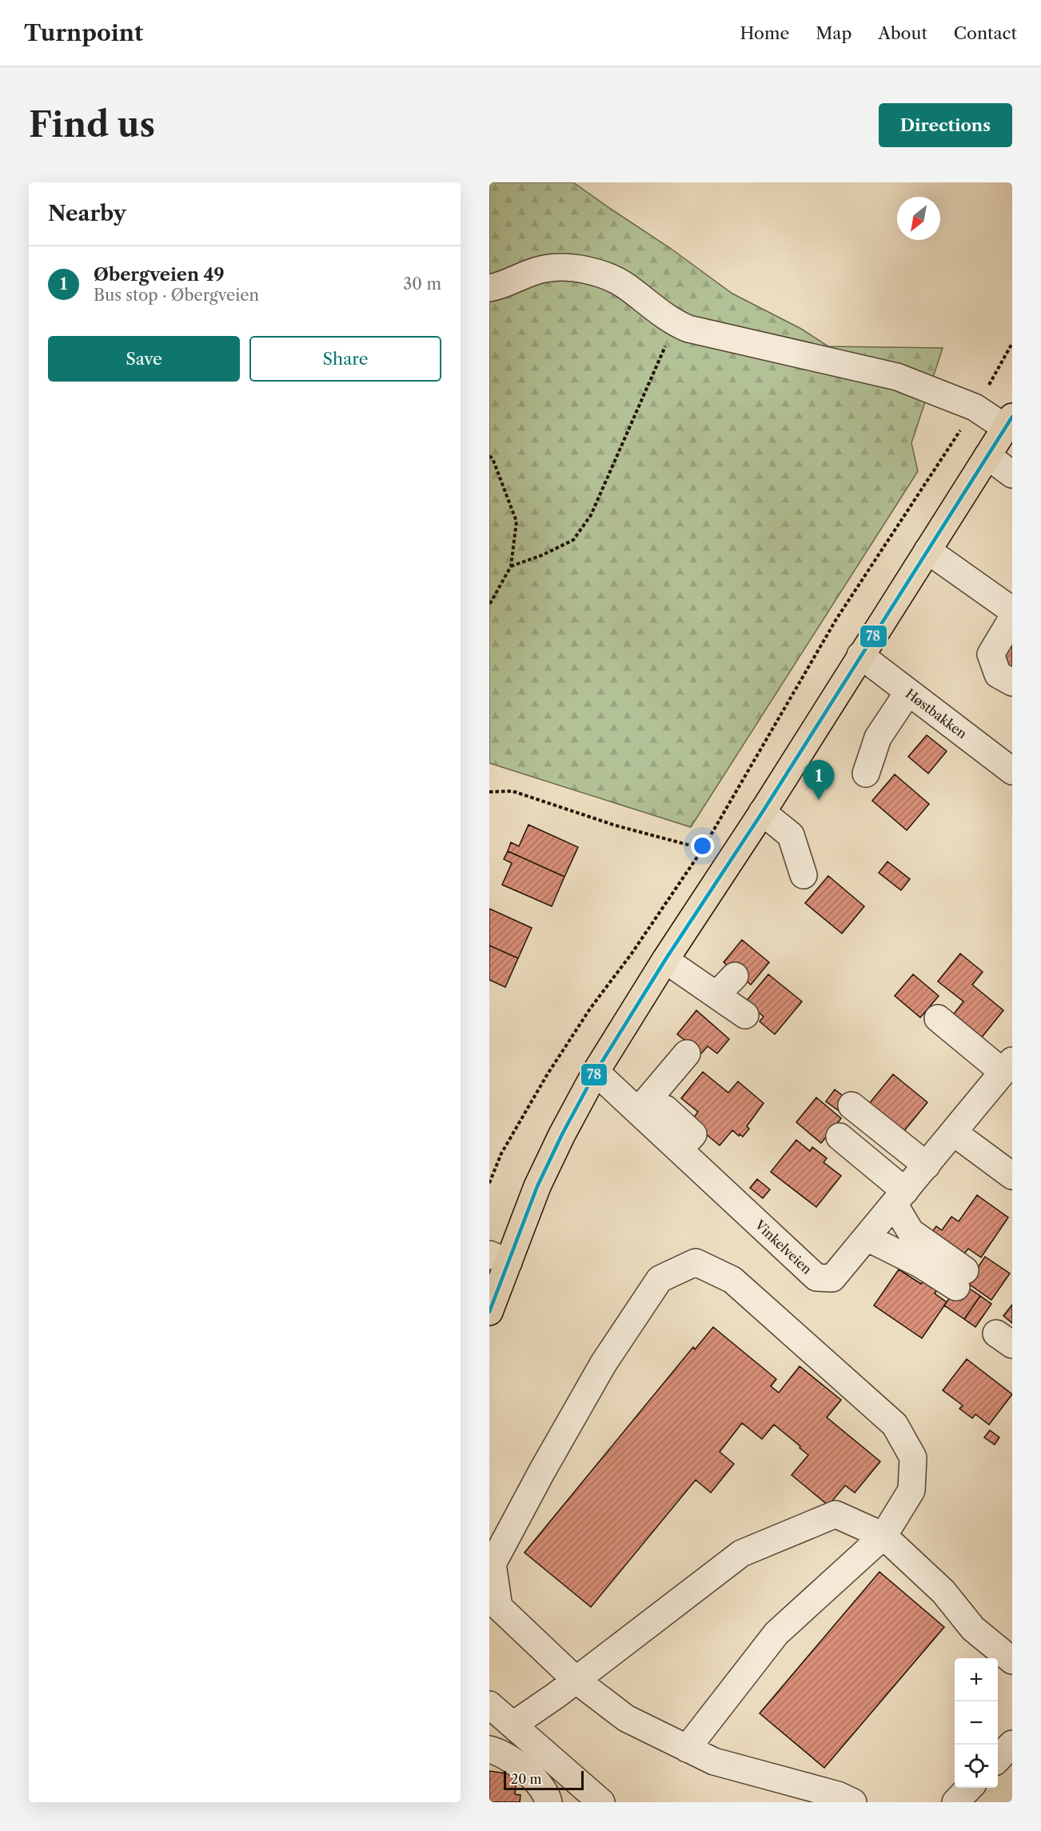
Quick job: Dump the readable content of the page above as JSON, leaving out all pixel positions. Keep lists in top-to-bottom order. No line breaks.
{"streets":{"street":["Høstbakken","Vinkelveien"]},"lines":["transit line 78"],"scale_bar":"20 m","north":"bottom left","page":{"header":"Turnpoint","nav":["Home","Map","About","Contact"],"buttons":["Directions",["Save","Share"]],"title":"Find us","heading":"Nearby","list":[{"mark":"1","name":"Øbergveien 49","note":"Bus stop · Øbergveien","value":"30 m"}],"pins":"1","map_buttons":["+","−"],"scale":"20 m"}}
